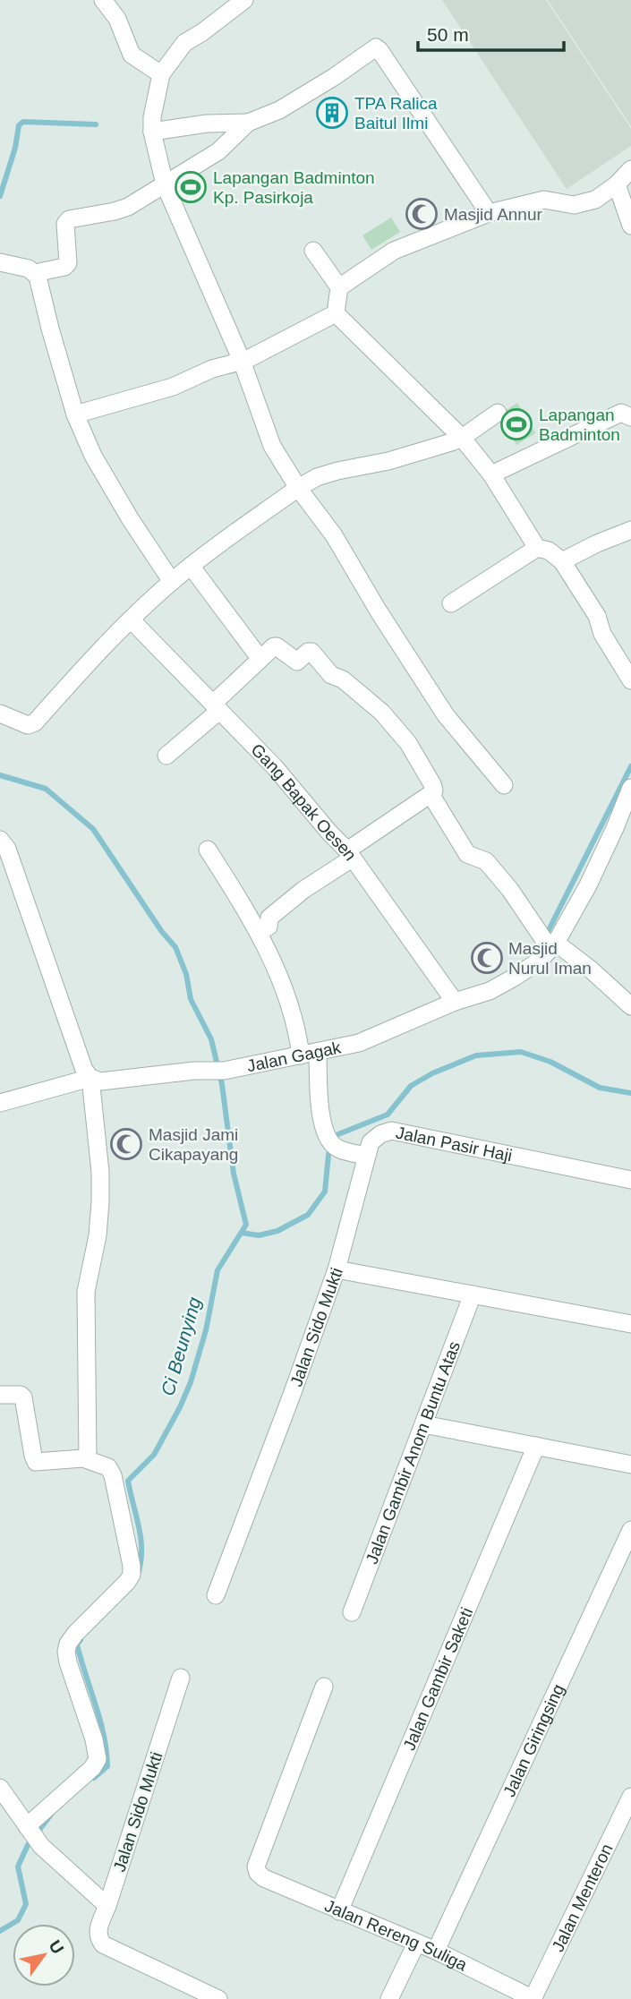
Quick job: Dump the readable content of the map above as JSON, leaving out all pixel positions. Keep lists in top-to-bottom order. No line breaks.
{"streets":{"street":["Gang Bapak Oesen","Jalan Gagak","Jalan Pasir Haji","Jalan Sido Mukti","Jalan Gambir Anom Buntu Atas","Jalan Gambir Saketi","Jalan Giringsing","Jalan Menteron","Jalan Rereng Suliga"]},"crossings":[["Gang Bapak Oesen","Jalan Gagak"],["Jalan Pasir Haji","Jalan Sido Mukti"],["Jalan Sido Mukti","Jalan Gambir Anom Buntu Atas"],["Jalan Gambir Saketi","Jalan Rereng Suliga"],["Jalan Giringsing","Jalan Rereng Suliga"],["Jalan Menteron","Jalan Rereng Suliga"]],"water":["Ci Beunying"],"places":{"building":["TPA Ralica Baitul Ilmi"],"sports":["Lapangan Badminton Kp. Pasirkoja","Lapangan Badminton"],"mosque":["Masjid Annur","Masjid Nurul Iman","Masjid Jami Cikapayang"]},"scale_bar":"50 m","north":"top right"}
